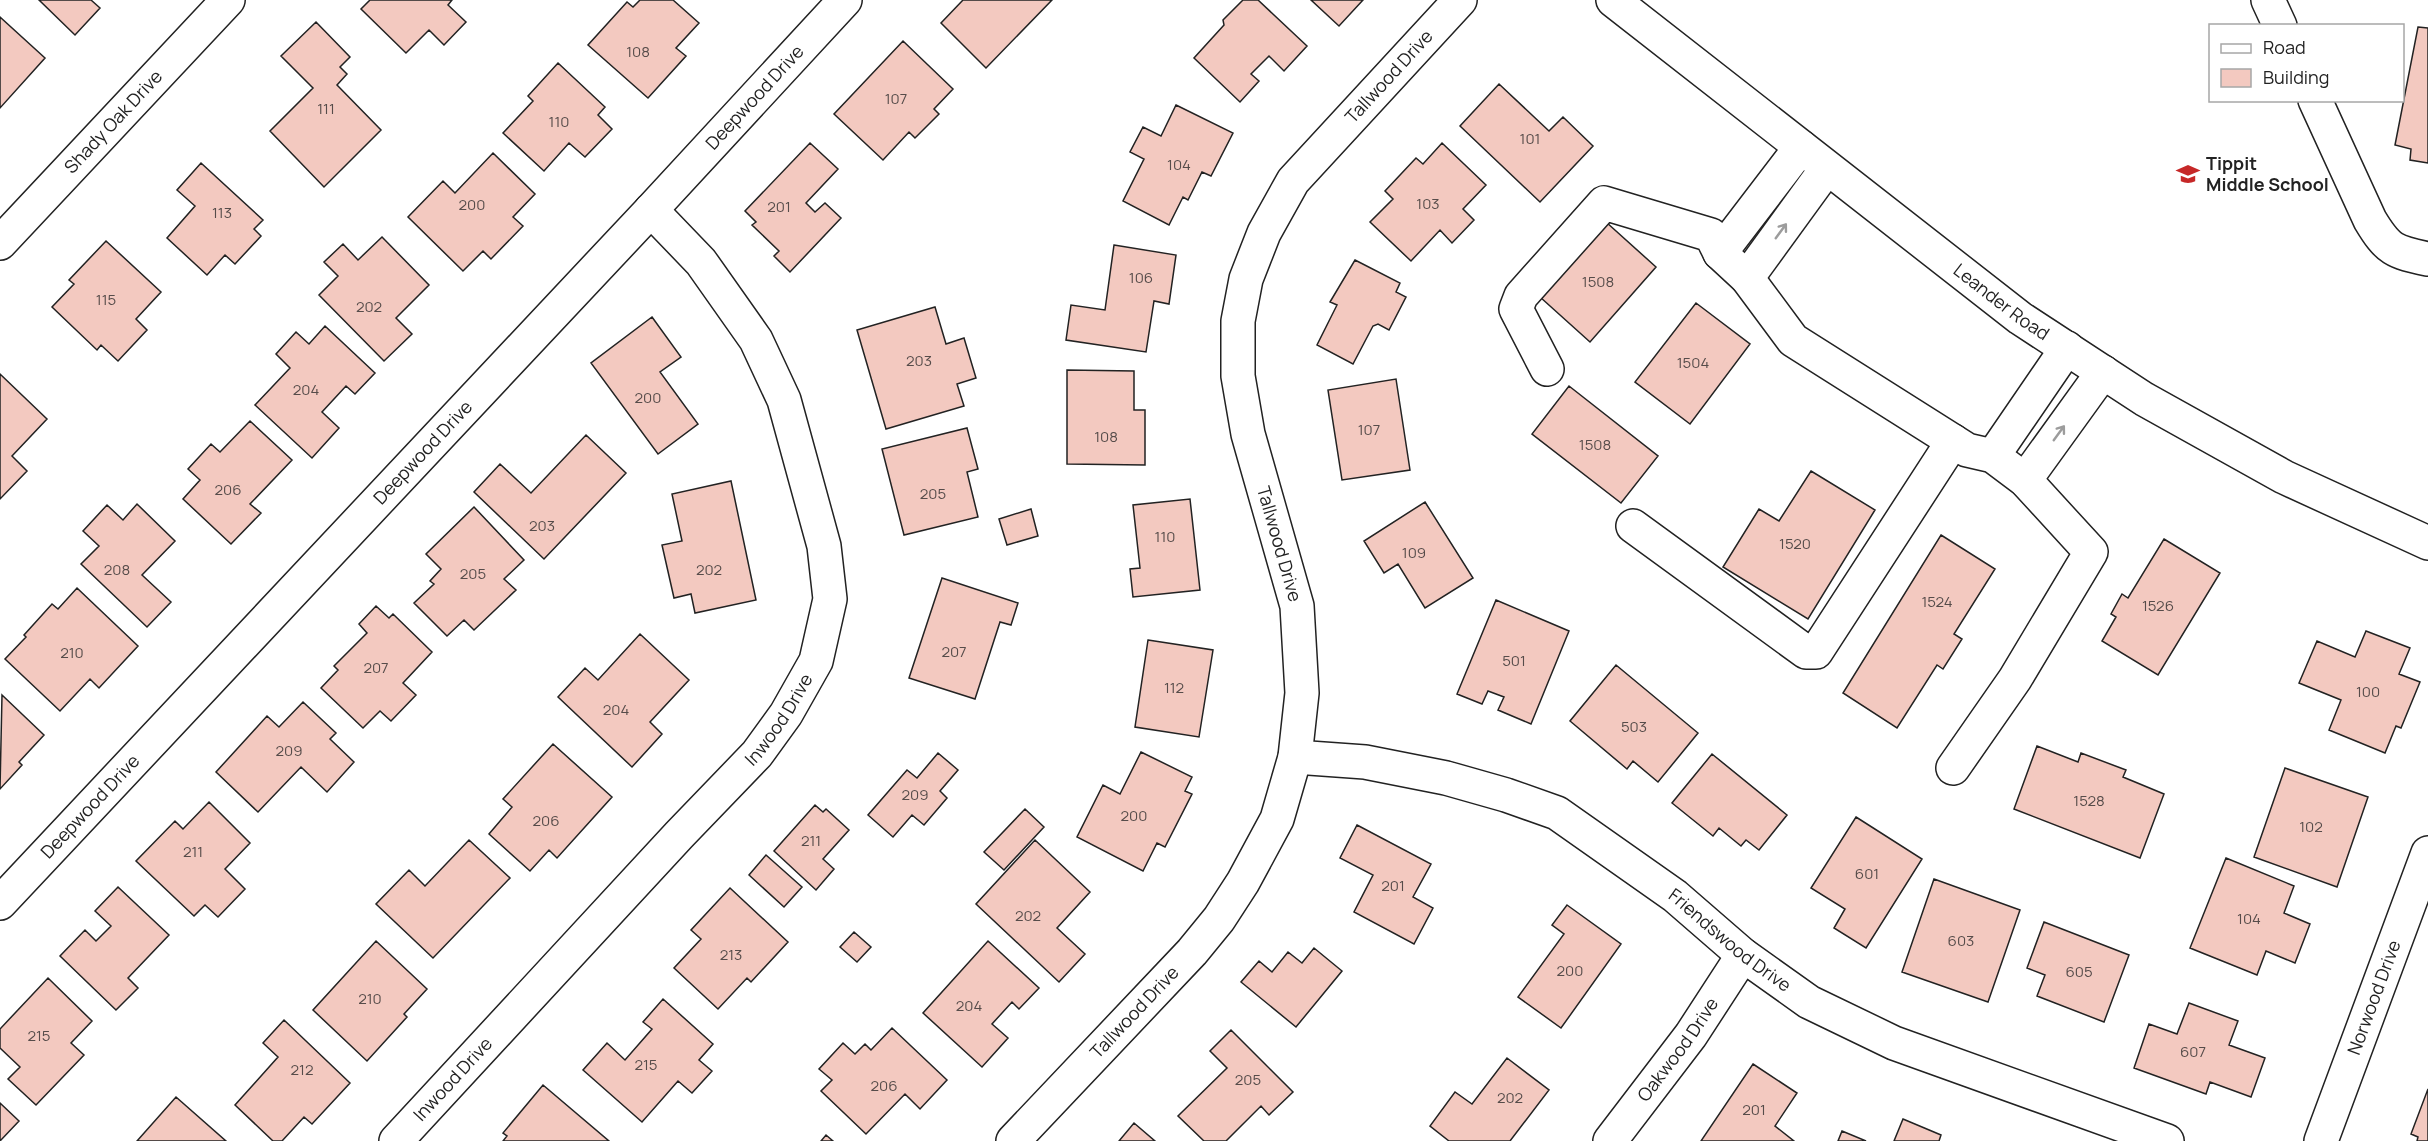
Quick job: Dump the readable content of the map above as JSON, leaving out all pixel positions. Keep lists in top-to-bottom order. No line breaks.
{"streets":{"street":["Tallwood Drive","Deepwood Drive","Shady Oak Drive","Leander Road","Inwood Drive","Friendswood Drive","Norwood Drive","Oakwood Drive"]},"crossings":[["Tallwood Drive","Friendswood Drive"],["Deepwood Drive","Inwood Drive"],["Friendswood Drive","Oakwood Drive"]],"places":{"school or university":["Tippit Middle School"]},"house_numbers":["108","107","111","110","101","104","103","200","201","113","106","1508","115","202","203","1504","204","200","107","108","1508","206","205","203","110","1520","109","208","202","205","1524","1526","207","210","501","207","112","100","204","503","209","209","1528","200","206","102","211","211","601","201","202","104","603","213","200","605","210","204","215","607","215","212","205","206","202","201"],"legend":["Road","Building"]}
